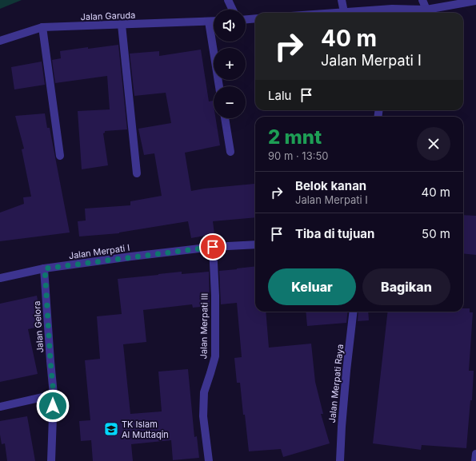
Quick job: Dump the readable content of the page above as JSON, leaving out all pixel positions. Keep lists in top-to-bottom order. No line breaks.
{"streets":{"street":["Jalan Garuda","Jalan Merpati I","Jalan Merpati III","Jalan Gelora","Jalan Merpati Raya"]},"crossings":[["Jalan Merpati I","Jalan Merpati III"],["Jalan Merpati I","Jalan Gelora"]],"places":{"school or university":["TK Islam Al Muttaqin"]},"page":{"map_buttons":["+","−"],"turn":["40 m","Jalan Merpati I"],"then":"Lalu","heading":["2 mnt","90 m · 13:50"],"list":[{"name":"Belok kanan","note":"Jalan Merpati I","value":"40 m"},{"name":"Tiba di tujuan","value":"50 m"}],"buttons":["Keluar","Bagikan"]}}
